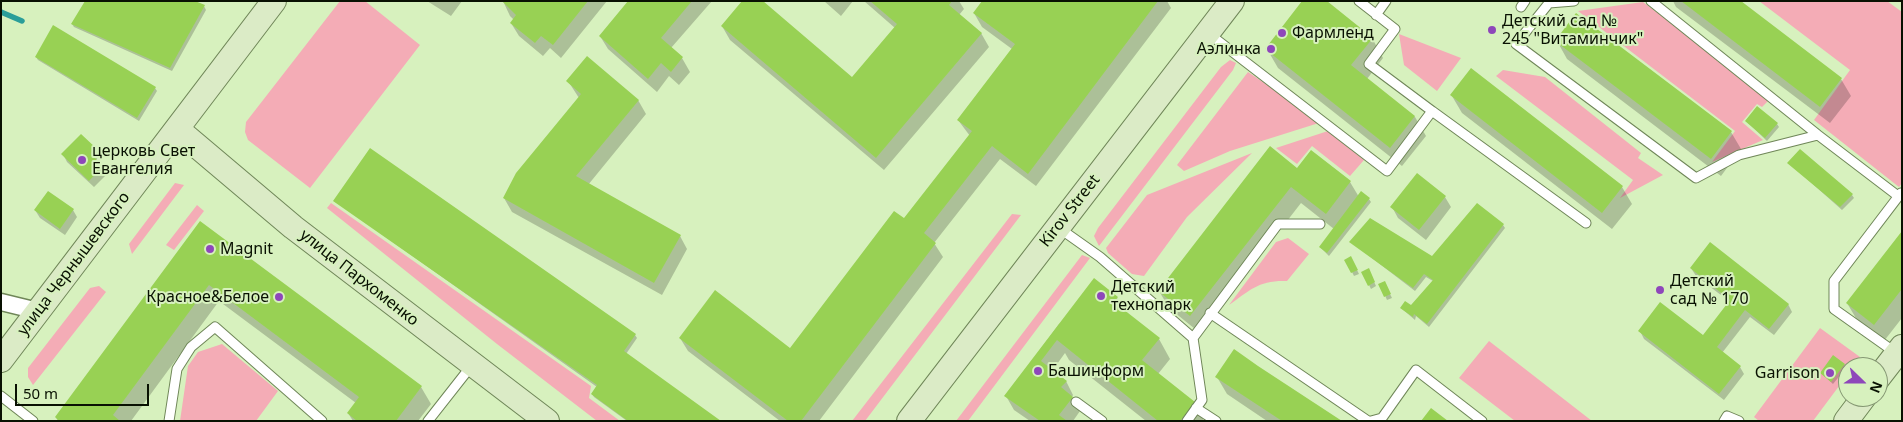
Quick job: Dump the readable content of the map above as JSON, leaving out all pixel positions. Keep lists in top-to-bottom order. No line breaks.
{"streets":{"street":["Kirov Street","улица Чернышевского","улица Пархоменко"]},"crossings":[["улица Чернышевского","улица Пархоменко"]],"places":["Детский сад № 245 \"Витаминчик\"","Фармленд","Аэлинка","церковь Свет Евангелия","Magnit","Детский сад № 170","Детский технопарк","Красное&Белое","Башинформ","Garrison"],"scale_bar":"50 m","north":"right"}
